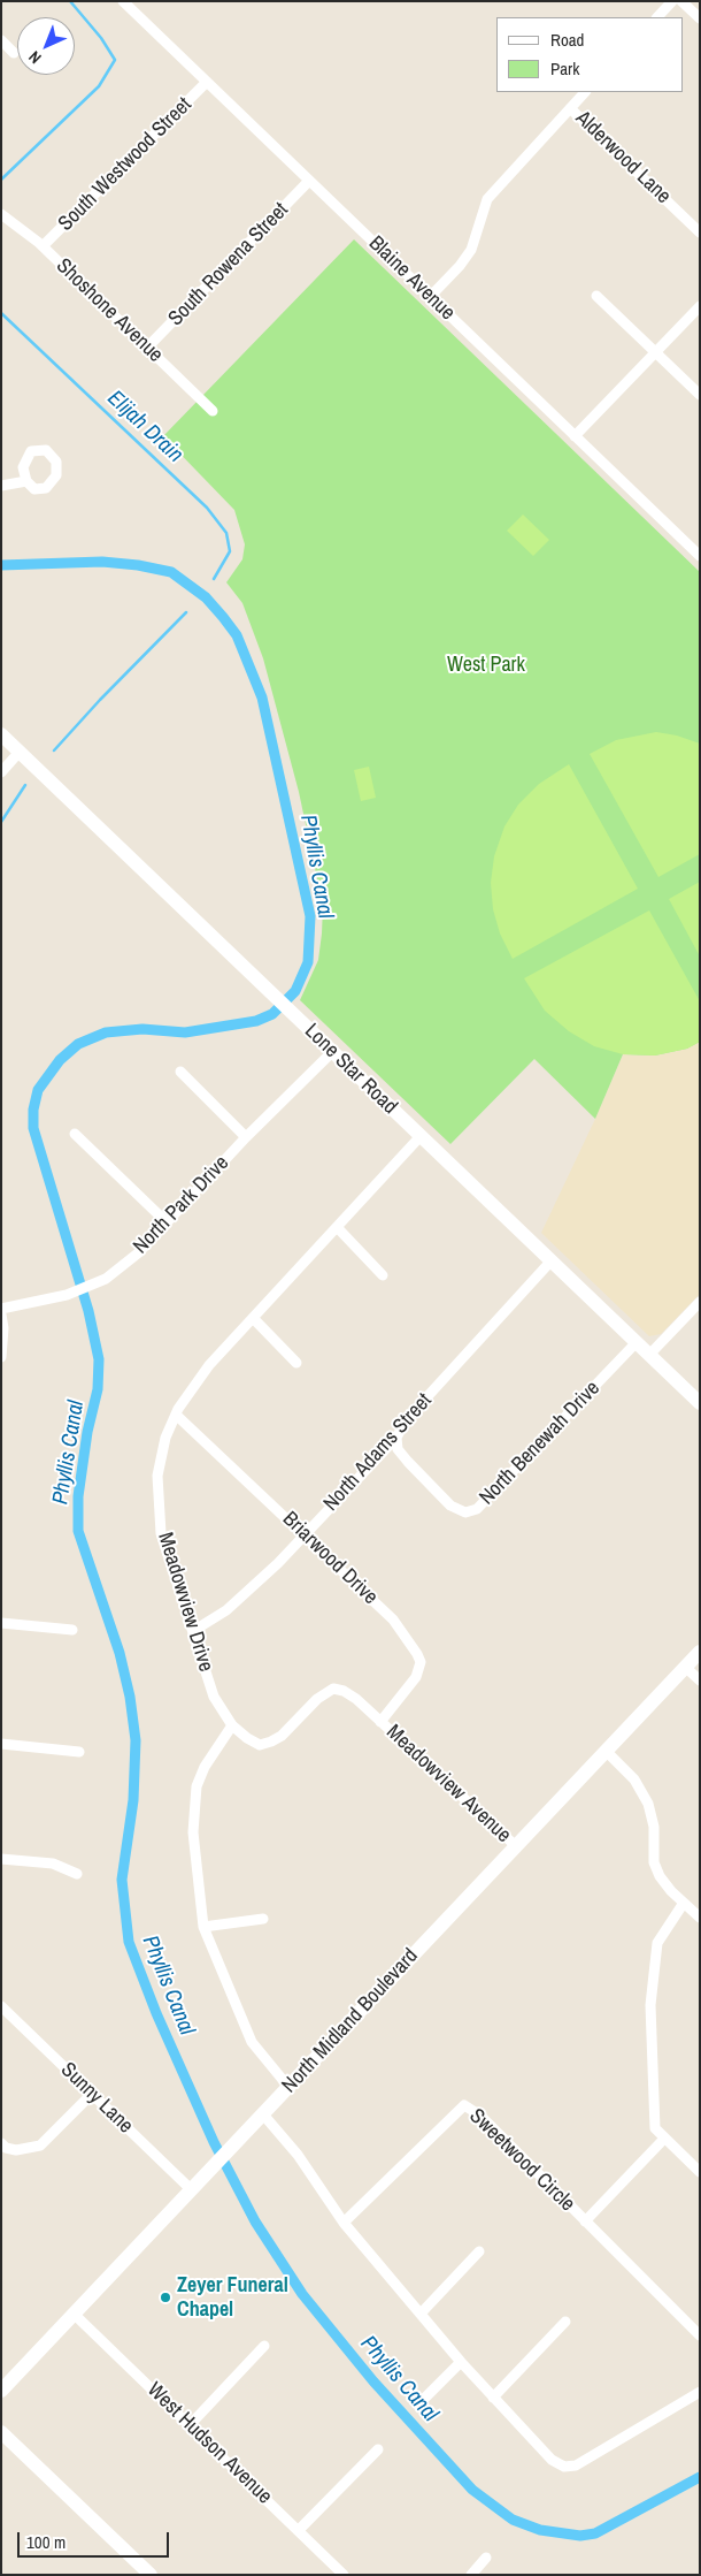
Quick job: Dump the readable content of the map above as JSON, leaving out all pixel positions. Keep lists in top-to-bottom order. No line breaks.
{"streets":{"street":["Alderwood Lane","South Westwood Street","South Rowena Street","Blaine Avenue","Shoshone Avenue","Lone Star Road","North Park Drive","North Benewah Drive","North Adams Street","Briarwood Drive","Meadowview Drive","Meadowview Avenue","North Midland Boulevard","Sunny Lane","Sweetwood Circle","West Hudson Avenue"]},"crossings":[["South Westwood Street","Blaine Avenue"],["South Westwood Street","Shoshone Avenue"],["South Rowena Street","Blaine Avenue"],["South Rowena Street","Shoshone Avenue"],["Lone Star Road","North Park Drive"],["Lone Star Road","North Benewah Drive"],["Lone Star Road","North Adams Street"],["Lone Star Road","Meadowview Drive"],["North Benewah Drive","North Adams Street"],["North Adams Street","Briarwood Drive"],["North Adams Street","Meadowview Drive"],["Briarwood Drive","Meadowview Drive"],["Briarwood Drive","Meadowview Avenue"],["Meadowview Drive","Meadowview Avenue"],["Meadowview Avenue","North Midland Boulevard"],["North Midland Boulevard","Sunny Lane"],["North Midland Boulevard","West Hudson Avenue"]],"water":["Elijah Drain","Phyllis Canal"],"parks":["West Park"],"places":["Zeyer Funeral Chapel"],"legend":["Road","Park"],"scale_bar":"100 m","north":"bottom left"}
